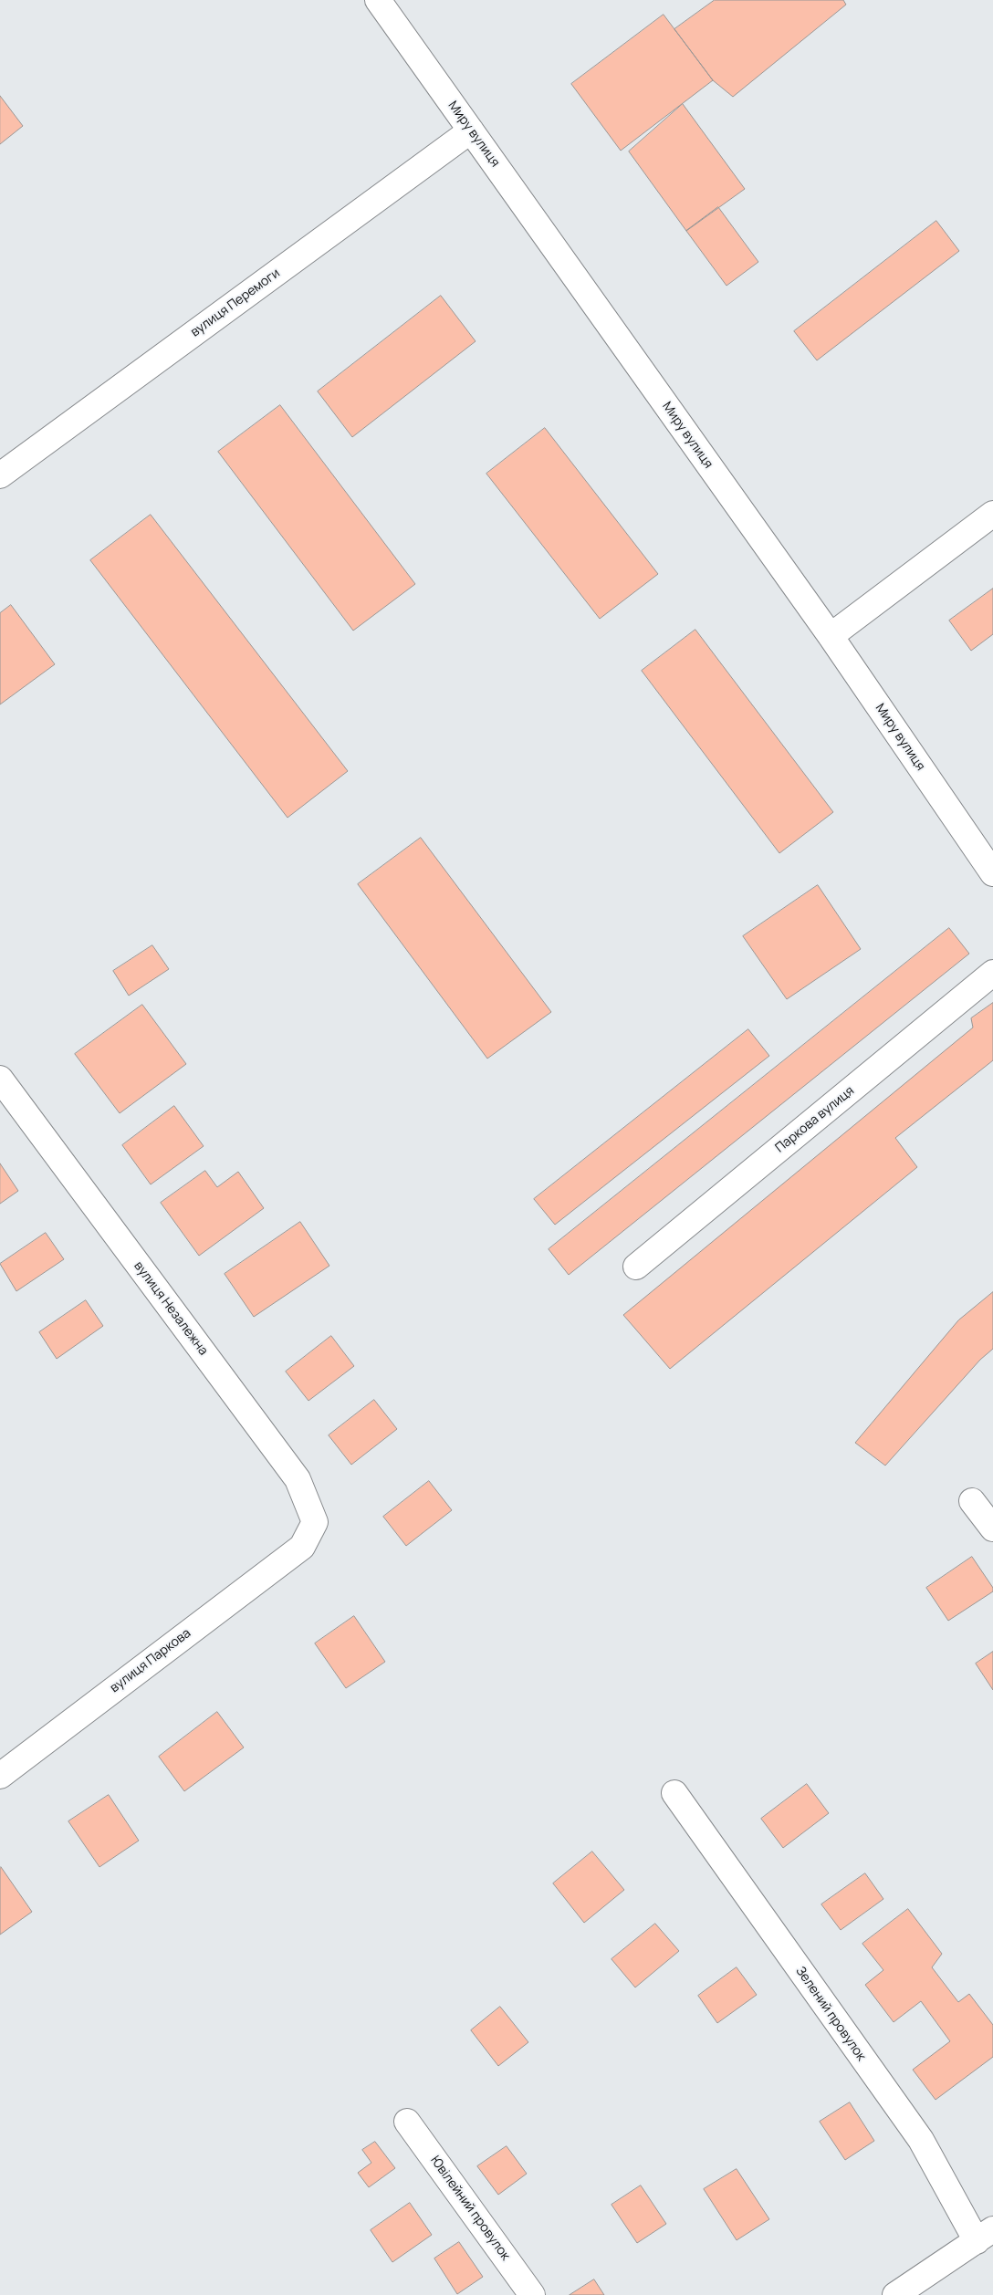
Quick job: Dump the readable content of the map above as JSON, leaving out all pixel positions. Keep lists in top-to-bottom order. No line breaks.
{"streets":{"street":["Миру вулиця","вулиця Перемоги","Паркова вулиця","вулиця Незалежна","вулиця Паркова","Зелений провулок","Ювілейний провулок"]},"crossings":[["Миру вулиця","вулиця Перемоги"],["вулиця Незалежна","вулиця Паркова"]]}
